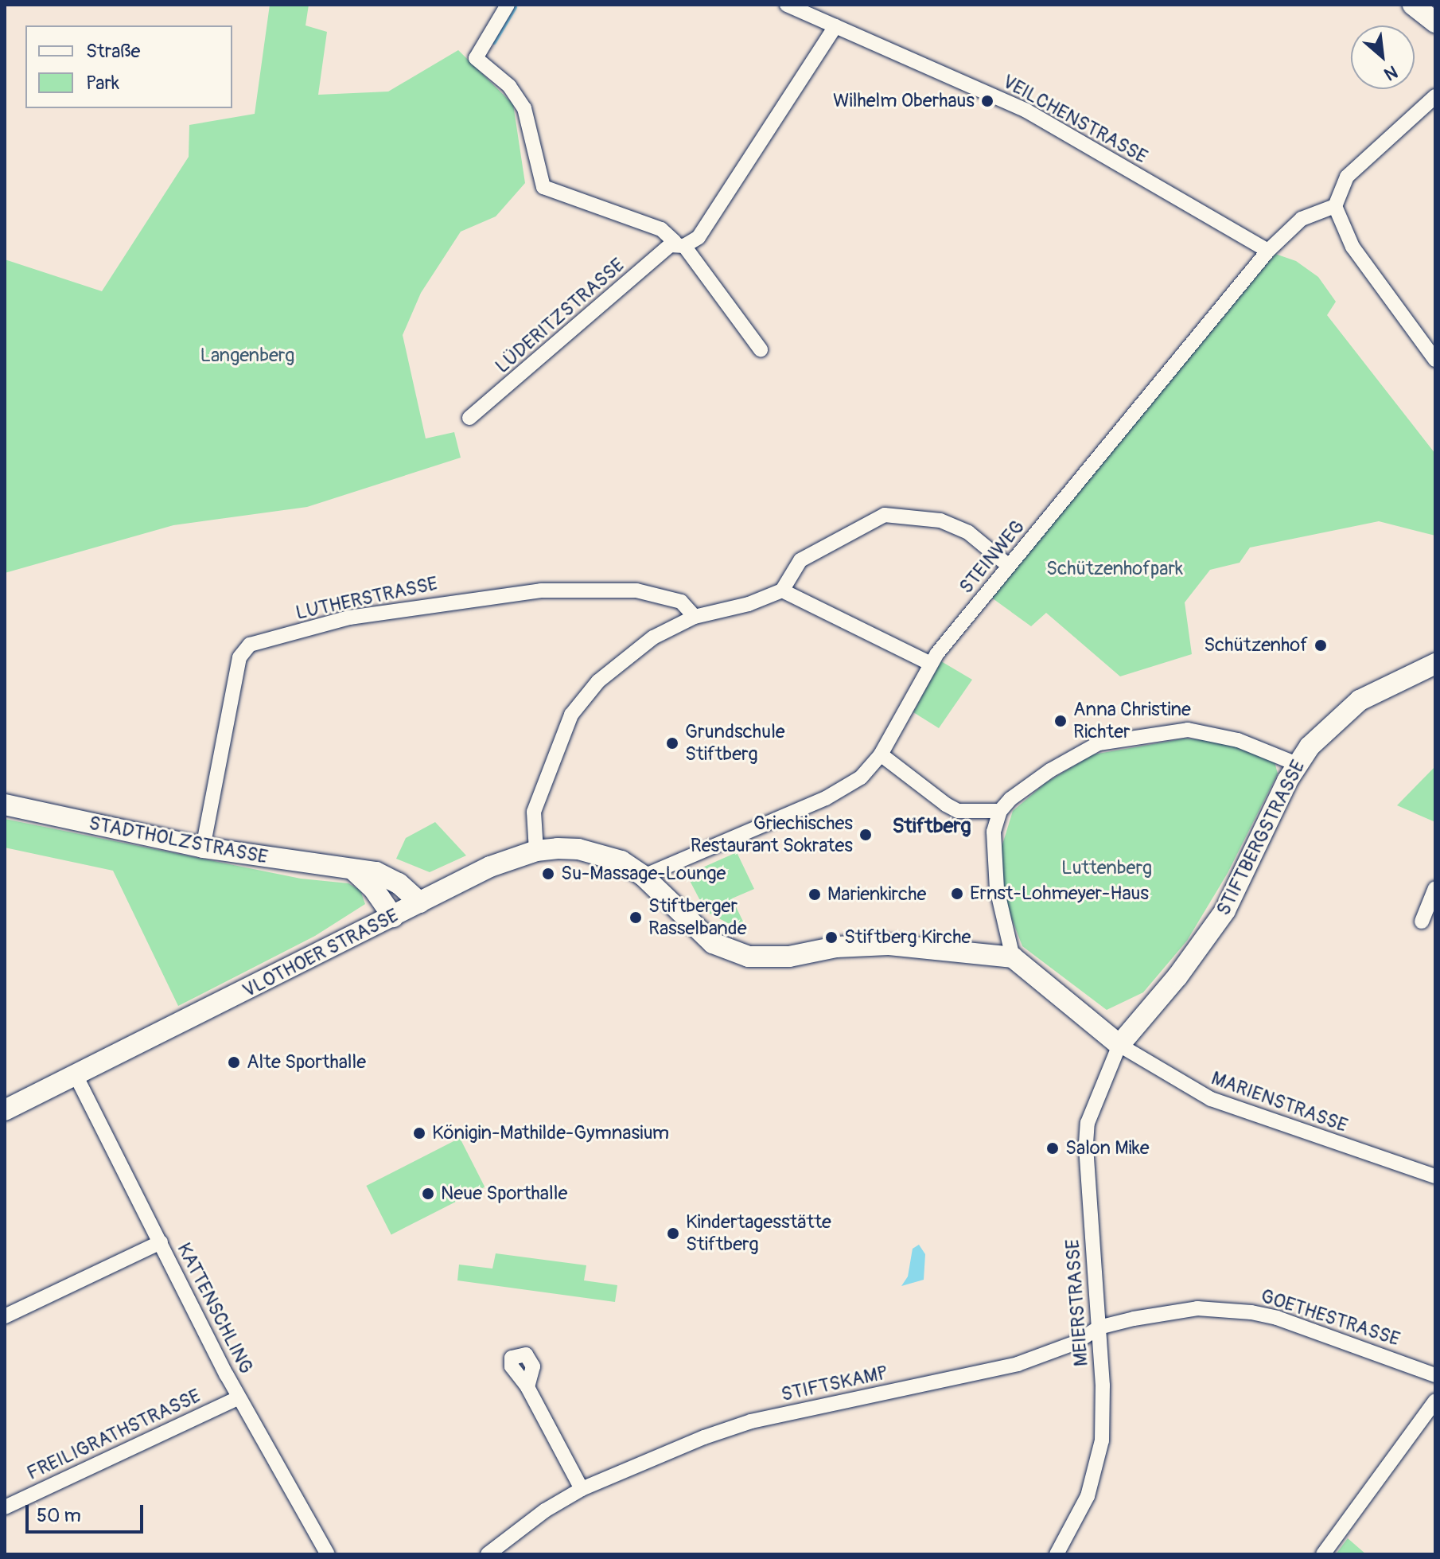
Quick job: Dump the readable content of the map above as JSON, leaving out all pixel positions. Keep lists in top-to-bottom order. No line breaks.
{"streets":{"street":["VEILCHENSTRASSE","LÜDERITZSTRASSE","STEINWEG","LUTHERSTRASSE","STIFTBERGSTRASSE","STADTHOLZSTRASSE","VLOTHOER STRASSE","MARIENSTRASSE","MEIERSTRASSE","KATTENSCHLING","GOETHESTRASSE","STIFTSKAMP","FREILIGRATHSTRASSE"]},"crossings":[["VEILCHENSTRASSE","LÜDERITZSTRASSE"],["VEILCHENSTRASSE","STEINWEG"],["STEINWEG","VLOTHOER STRASSE"],["LUTHERSTRASSE","STADTHOLZSTRASSE"],["STIFTBERGSTRASSE","MARIENSTRASSE"],["STIFTBERGSTRASSE","MEIERSTRASSE"],["STADTHOLZSTRASSE","VLOTHOER STRASSE"],["VLOTHOER STRASSE","KATTENSCHLING"],["MARIENSTRASSE","MEIERSTRASSE"],["MEIERSTRASSE","GOETHESTRASSE"],["MEIERSTRASSE","STIFTSKAMP"],["KATTENSCHLING","FREILIGRATHSTRASSE"],["GOETHESTRASSE","STIFTSKAMP"]],"districts":["Stiftberg"],"parks":["Langenberg","Schützenhofpark","Luttenberg"],"places":["Wilhelm Oberhaus","Schützenhof","Anna Christine Richter","Grundschule Stiftberg","Griechisches Restaurant Sokrates","Su-Massage-Lounge","Ernst-Lohmeyer-Haus","Marienkirche","Stiftberger Rasselbande","Stiftberg Kirche","Alte Sporthalle","Königin-Mathilde-Gymnasium","Salon Mike","Neue Sporthalle","Kindertagesstätte Stiftberg"],"legend":["Straße","Park"],"scale_bar":"50 m","north":"bottom right"}
